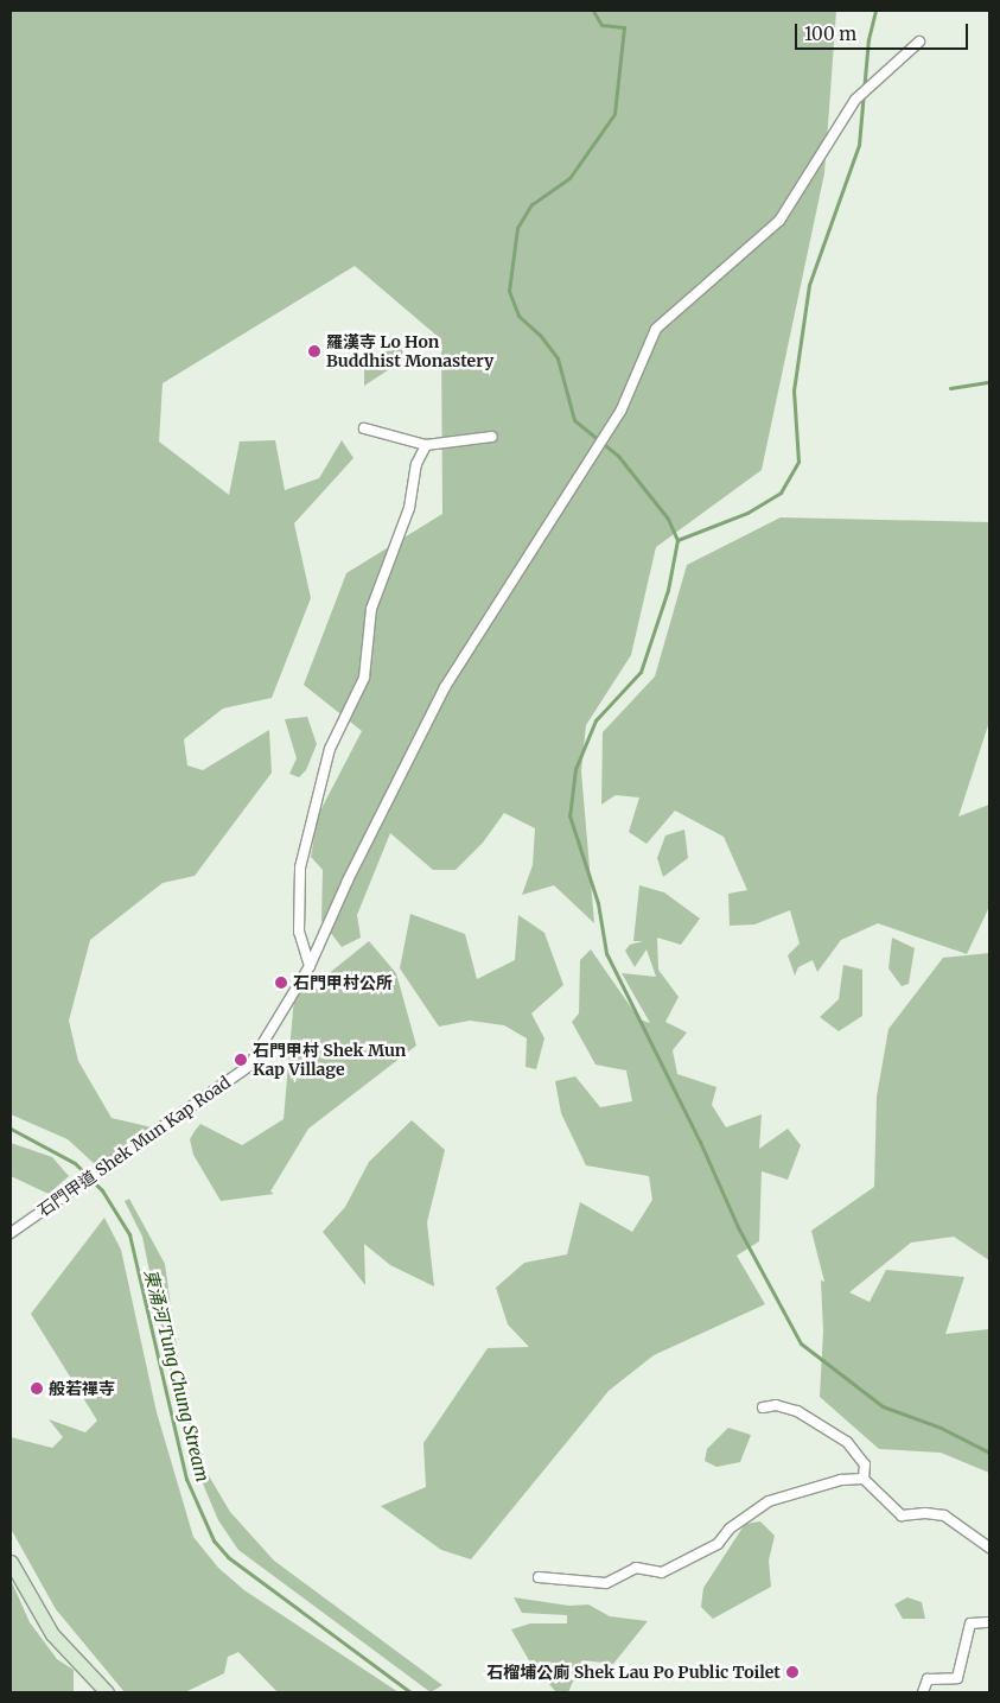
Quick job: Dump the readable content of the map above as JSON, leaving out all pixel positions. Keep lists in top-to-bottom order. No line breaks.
{"streets":{"street":["石門甲道 Shek Mun Kap Road"]},"water":["東涌河 Tung Chung Stream"],"places":["羅漢寺 Lo Hon Buddhist Monastery","石門甲村公所","石門甲村 Shek Mun Kap Village","般若禪寺","石榴埔公廁 Shek Lau Po Public Toilet"],"scale_bar":"100 m"}
